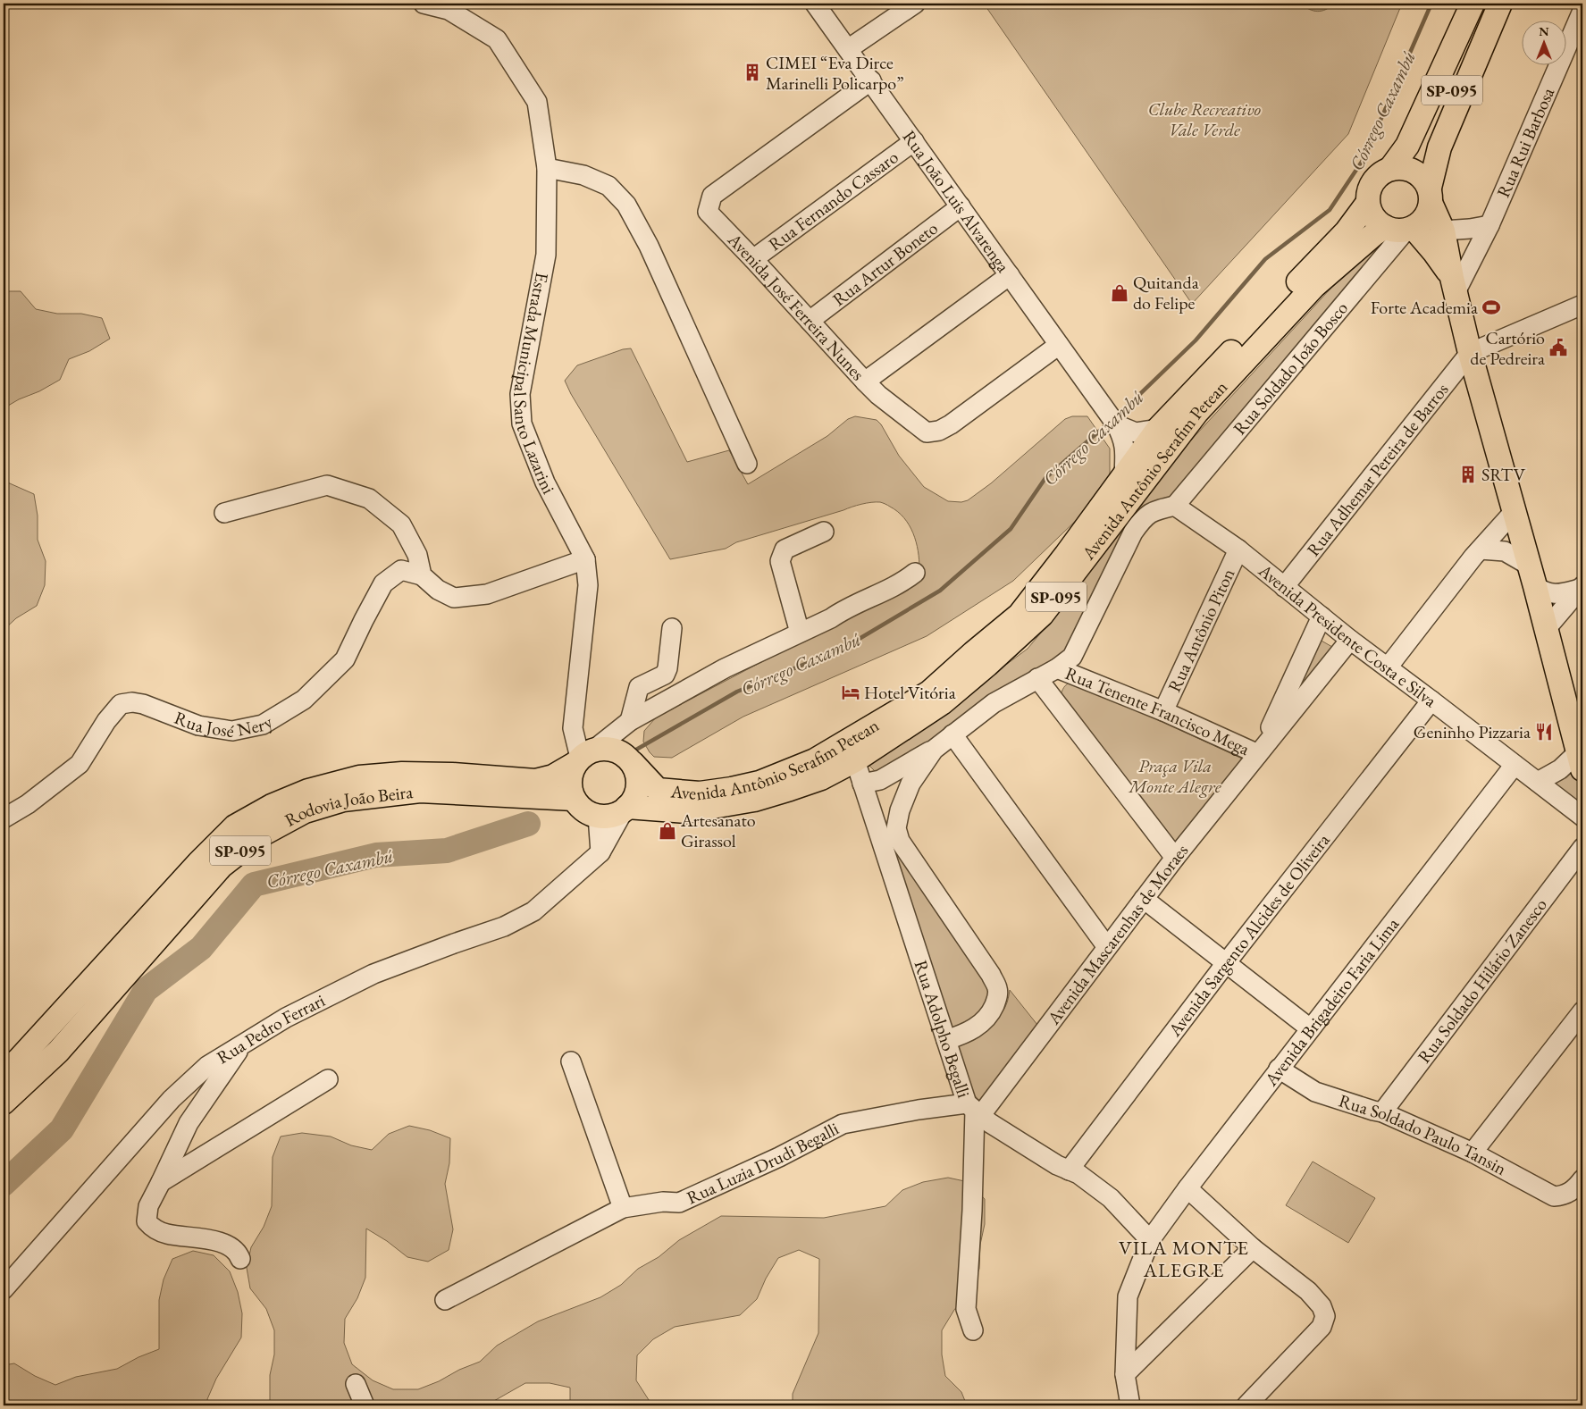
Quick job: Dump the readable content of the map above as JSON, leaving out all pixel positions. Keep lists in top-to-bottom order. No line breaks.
{"streets":{"main road":["SP-095","Avenida Antônio Serafim Petean","Rodovia João Beira"],"street":["Rua Rui Barbosa","Rua Fernando Cassaro","Rua João Luis Alvarenga","Rua Artur Boneto","Avenida José Ferreira Nunes","Rua Soldado João Bosco","Estrada Municipal Santo Lazarini","Rua Adhemar Pereira de Barros","Rua Antônio Piton","Avenida Presidente Costa e Silva","Rua Tenente Francisco Mega","Rua José Nery","Avenida Mascarenhas de Moraes","Avenida Sargento Alcides de Oliveira","Rua Soldado Hilário Zanesco","Avenida Brigadeiro Faria Lima","Rua Adolpho Begalli","Rua Pedro Ferrari","Rua Soldado Paulo Tansin","Rua Luzia Drudi Begalli"]},"crossings":[["SP-095","Rua Soldado João Bosco"],["SP-095","Estrada Municipal Santo Lazarini"],["SP-095","Avenida Antônio Serafim Petean"],["SP-095","Rodovia João Beira"],["SP-095","Rua Pedro Ferrari"],["Rua Fernando Cassaro","Rua João Luis Alvarenga"],["Rua Fernando Cassaro","Avenida José Ferreira Nunes"],["Rua João Luis Alvarenga","Rua Artur Boneto"],["Rua João Luis Alvarenga","Avenida José Ferreira Nunes"],["Rua Artur Boneto","Avenida José Ferreira Nunes"],["Rua Soldado João Bosco","Avenida Antônio Serafim Petean"],["Rua Soldado João Bosco","Avenida Presidente Costa e Silva"],["Estrada Municipal Santo Lazarini","Avenida Antônio Serafim Petean"],["Estrada Municipal Santo Lazarini","Rua José Nery"],["Estrada Municipal Santo Lazarini","Rodovia João Beira"],["Estrada Municipal Santo Lazarini","Rua Pedro Ferrari"],["Rua Adhemar Pereira de Barros","Avenida Presidente Costa e Silva"],["Avenida Antônio Serafim Petean","Rodovia João Beira"],["Avenida Antônio Serafim Petean","Rua Adolpho Begalli"],["Avenida Antônio Serafim Petean","Rua Pedro Ferrari"],["Rua Antônio Piton","Avenida Presidente Costa e Silva"],["Rua Antônio Piton","Rua Tenente Francisco Mega"],["Avenida Presidente Costa e Silva","Avenida Mascarenhas de Moraes"],["Avenida Presidente Costa e Silva","Avenida Sargento Alcides de Oliveira"],["Avenida Presidente Costa e Silva","Avenida Brigadeiro Faria Lima"],["Rua Tenente Francisco Mega","Avenida Mascarenhas de Moraes"],["Rodovia João Beira","Rua Pedro Ferrari"],["Avenida Mascarenhas de Moraes","Rua Adolpho Begalli"],["Avenida Mascarenhas de Moraes","Rua Luzia Drudi Begalli"],["Avenida Sargento Alcides de Oliveira","Rua Adolpho Begalli"],["Rua Soldado Hilário Zanesco","Rua Soldado Paulo Tansin"],["Avenida Brigadeiro Faria Lima","Rua Adolpho Begalli"],["Avenida Brigadeiro Faria Lima","Rua Soldado Paulo Tansin"],["Rua Adolpho Begalli","Rua Luzia Drudi Begalli"]],"districts":["VILA MONTE ALEGRE"],"water":["Córrego Caxambú"],"parks":["Clube Recreativo Vale Verde","Praça Vila Monte Alegre"],"places":{"building":["CIMEI “Eva Dirce Marinelli Policarpo”","SRTV"],"shop":["Quitanda do Felipe","Artesanato Girassol"],"sports":["Forte Academia"],"public building":["Cartório de Pedreira"],"hotel":["Hotel Vitória"],"restaurant":["Geninho Pizzaria"]},"north":"top"}
